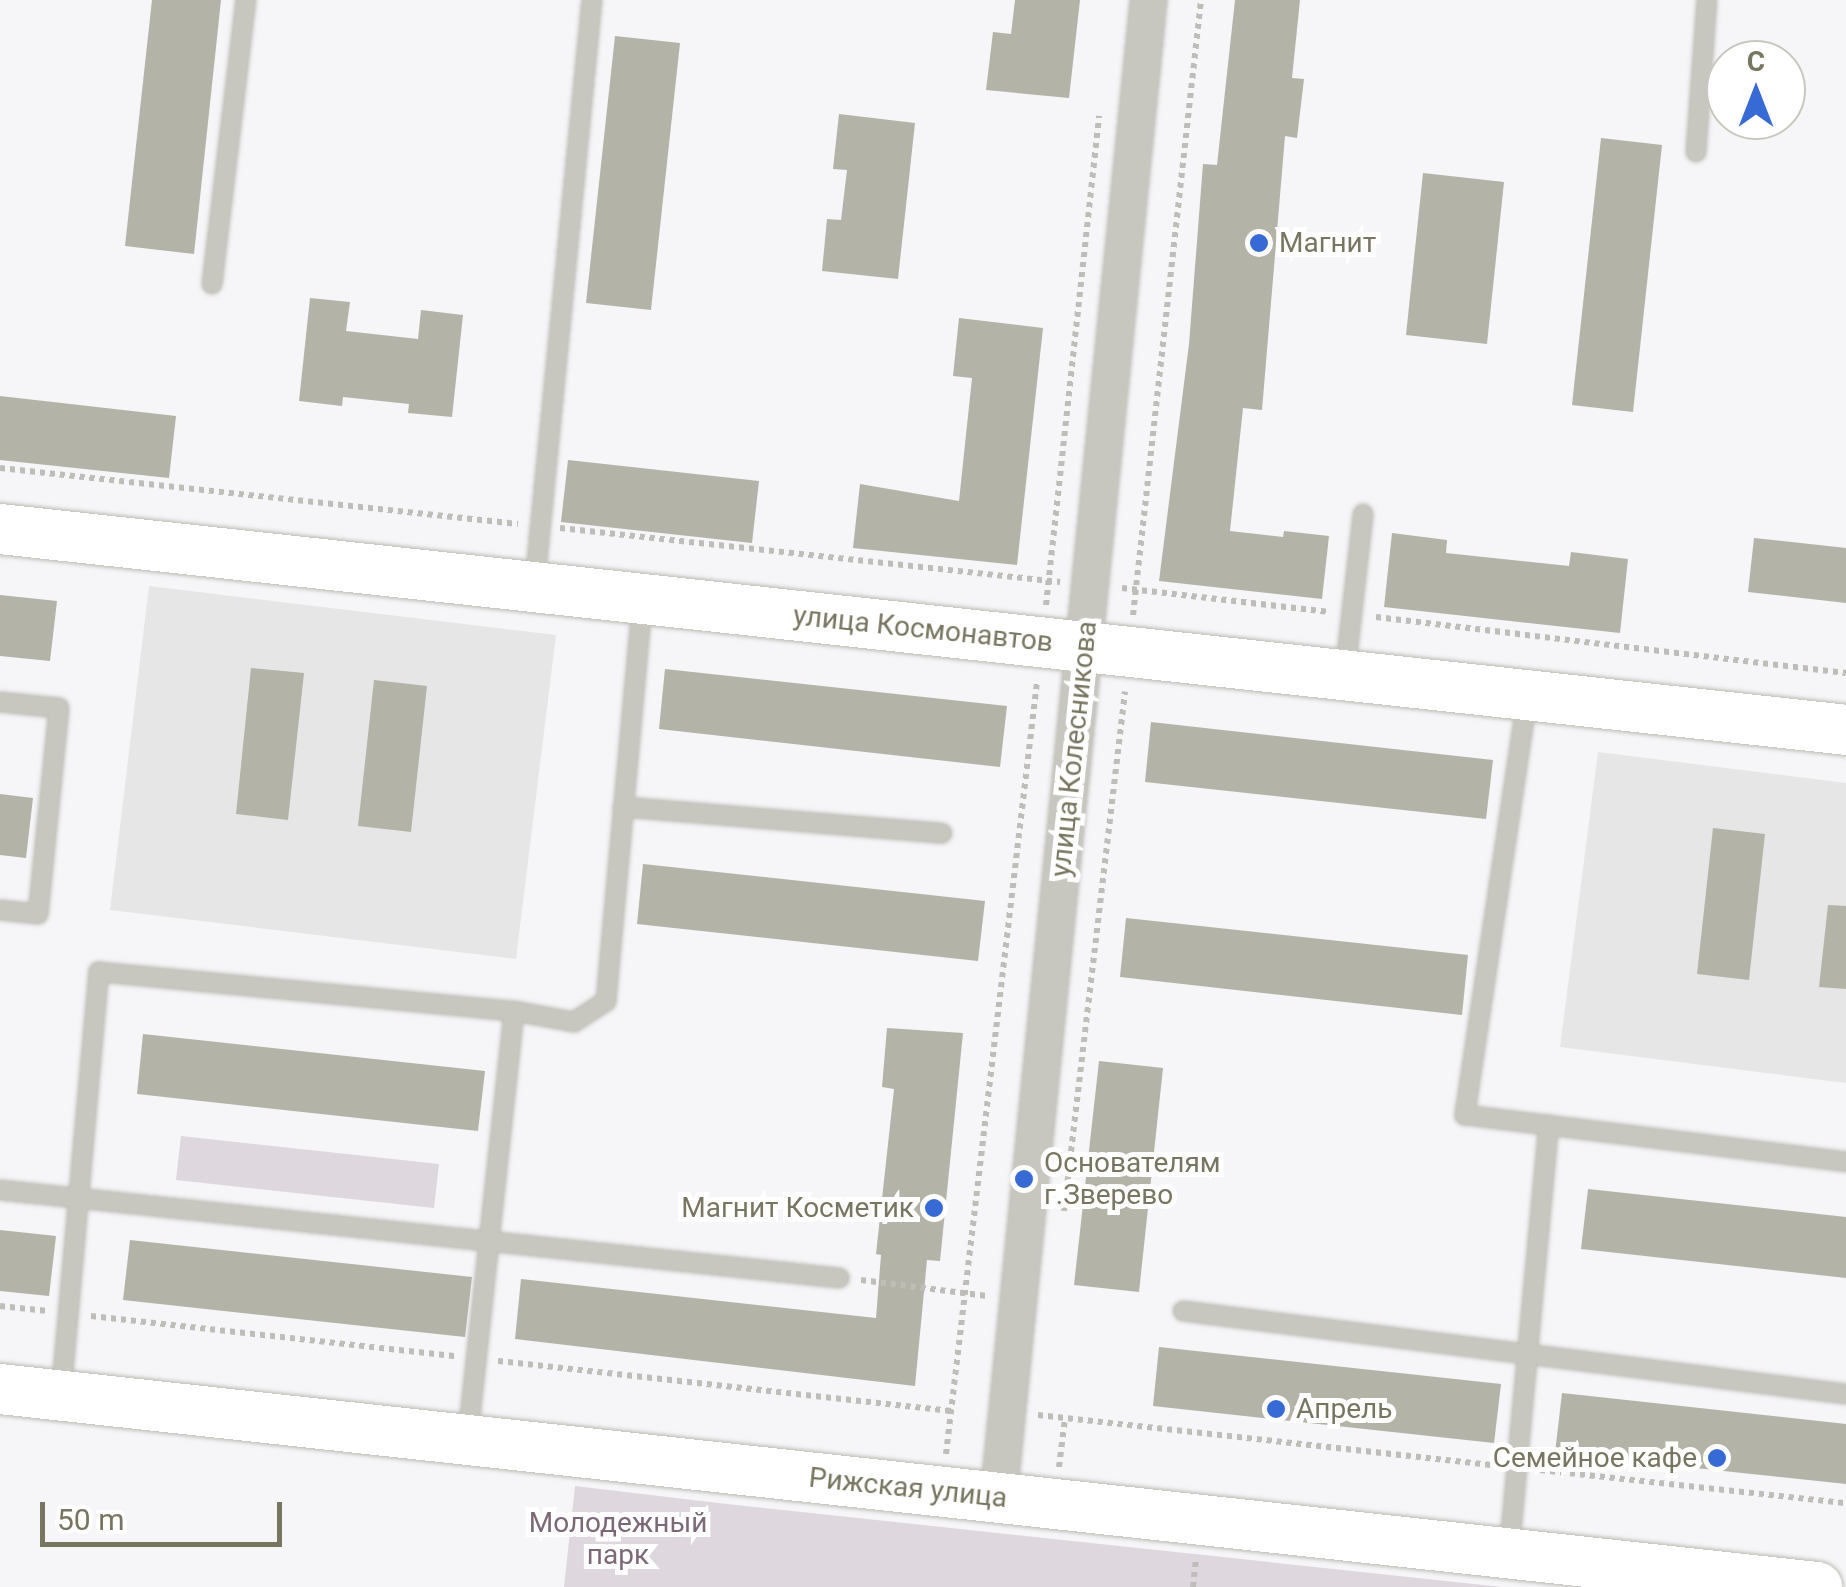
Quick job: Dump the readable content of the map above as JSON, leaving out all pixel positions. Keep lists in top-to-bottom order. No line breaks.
{"streets":{"street":["улица Космонавтов","улица Колесникова","Рижская улица"]},"crossings":[["улица Космонавтов","улица Колесникова"],["улица Колесникова","Рижская улица"]],"parks":["Молодежный парк"],"places":["Магнит","Основателям г.Зверево","Магнит Косметик","Апрель","Семейное кафе"],"scale_bar":"50 m","north":"top"}
